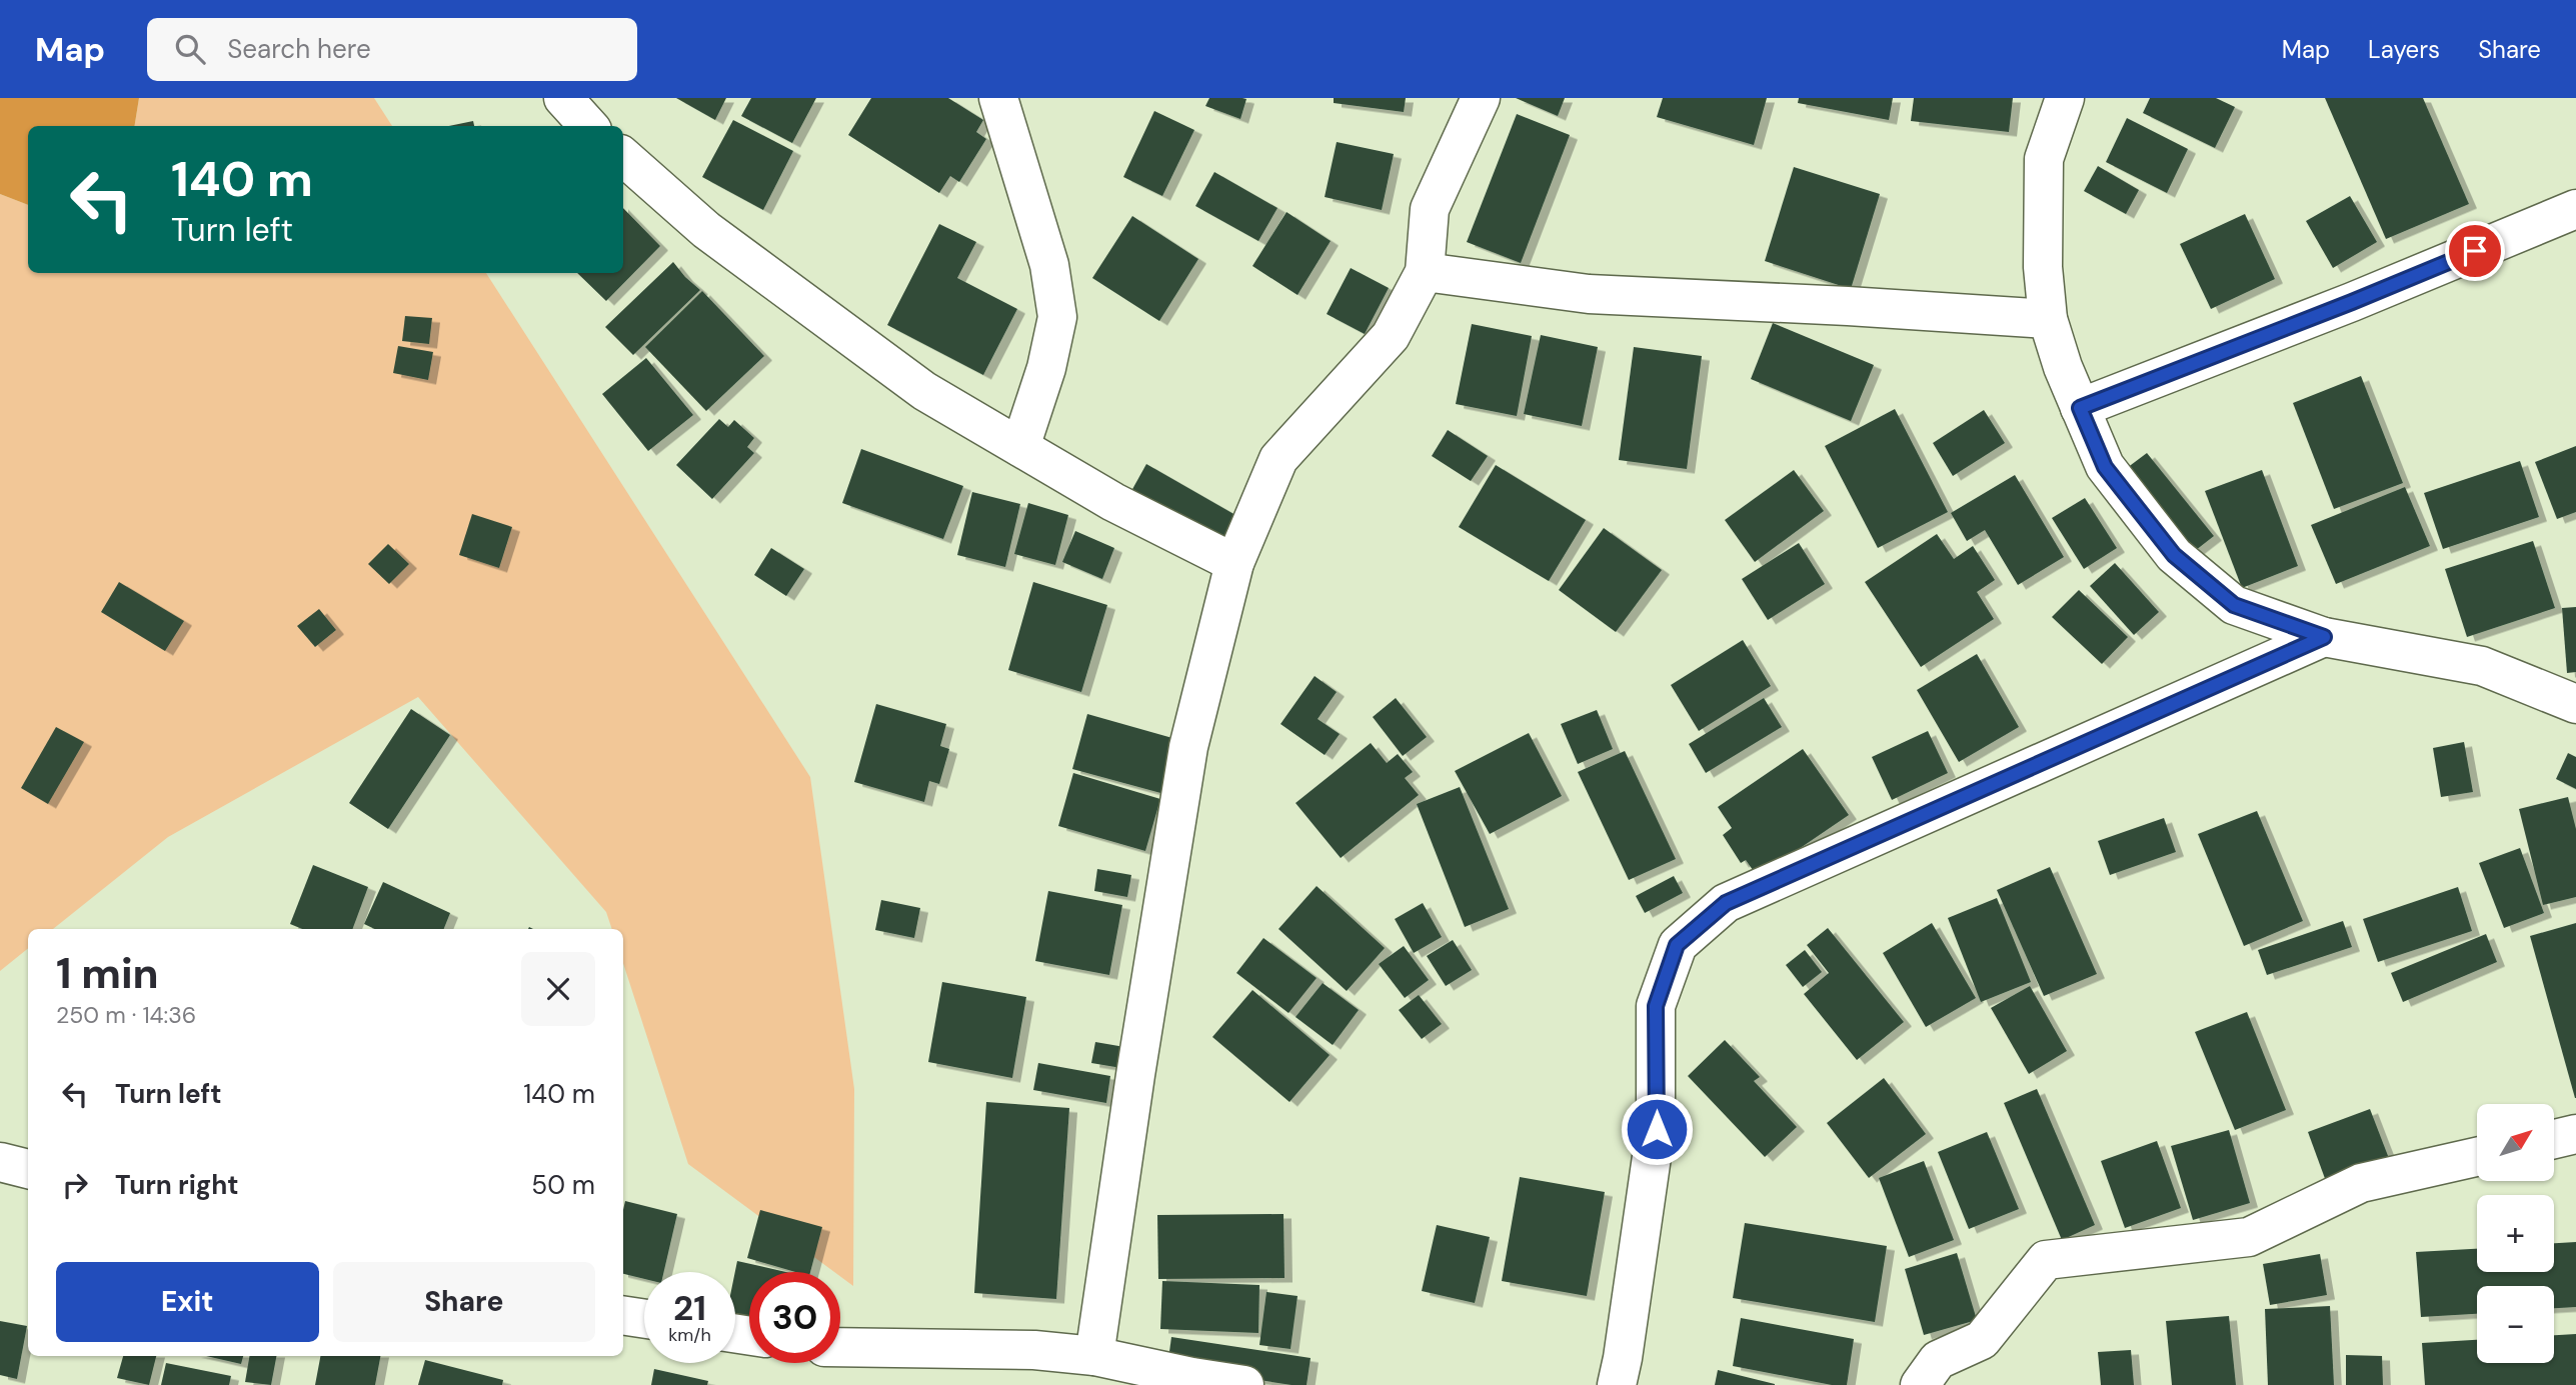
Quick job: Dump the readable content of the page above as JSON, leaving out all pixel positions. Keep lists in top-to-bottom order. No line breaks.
{"north":"top right","page":{"header":"Map","search":"Search here","nav":["Map","Layers","Share"],"turn":["140 m","Turn left"],"heading":["1 min","250 m · 14:36"],"list":[{"name":"Turn left","value":"140 m"},{"name":"Turn right","value":"50 m"}],"map_buttons":["+","−"],"buttons":["Exit","Share"],"speed":"21 km/h","limit":"30"}}
